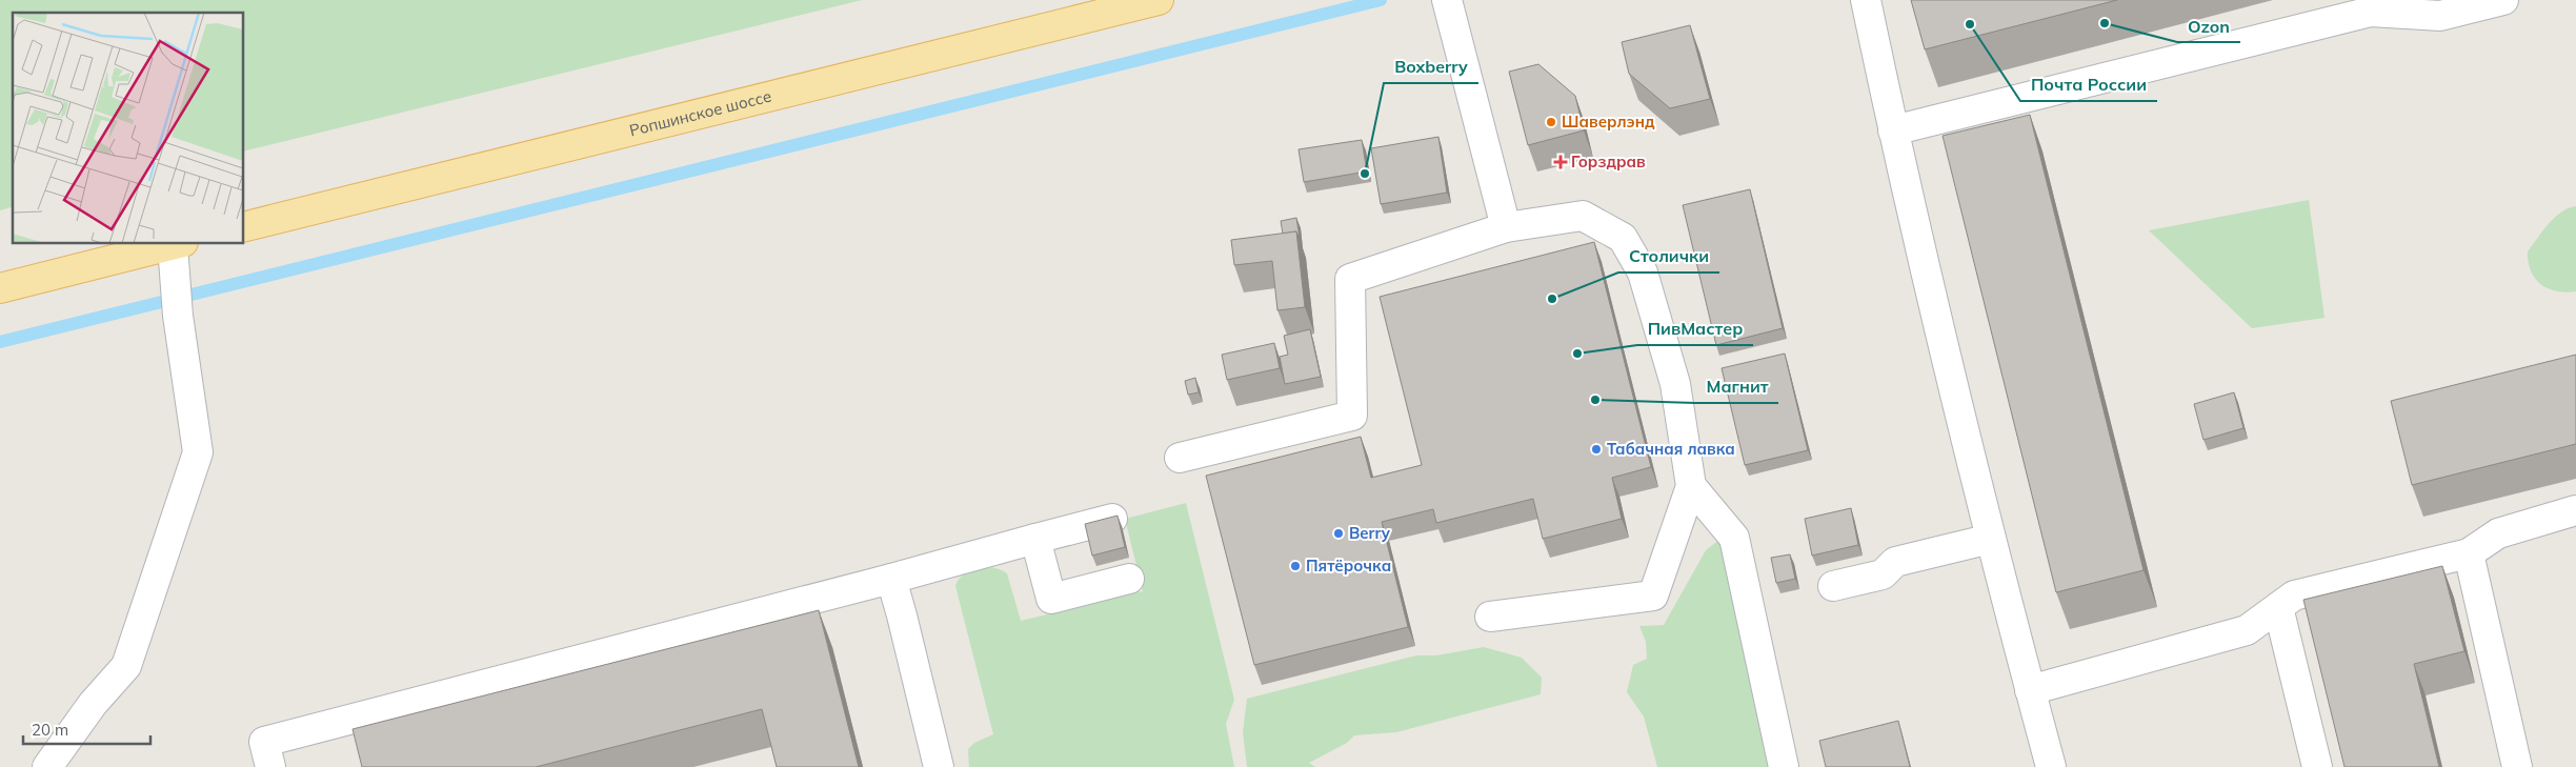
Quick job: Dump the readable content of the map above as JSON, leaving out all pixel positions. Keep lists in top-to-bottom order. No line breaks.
{"streets":{"main road":["Ропшинское шоссе"]},"places":{"other":["Ozon","Почта России","Шаверлэнд","Boxberry","Столички","ПивМастер","Магнит","Табачная лавка","Berry","Пятёрочка"],"health":["Горздрав"]},"scale_bar":"20 m"}
